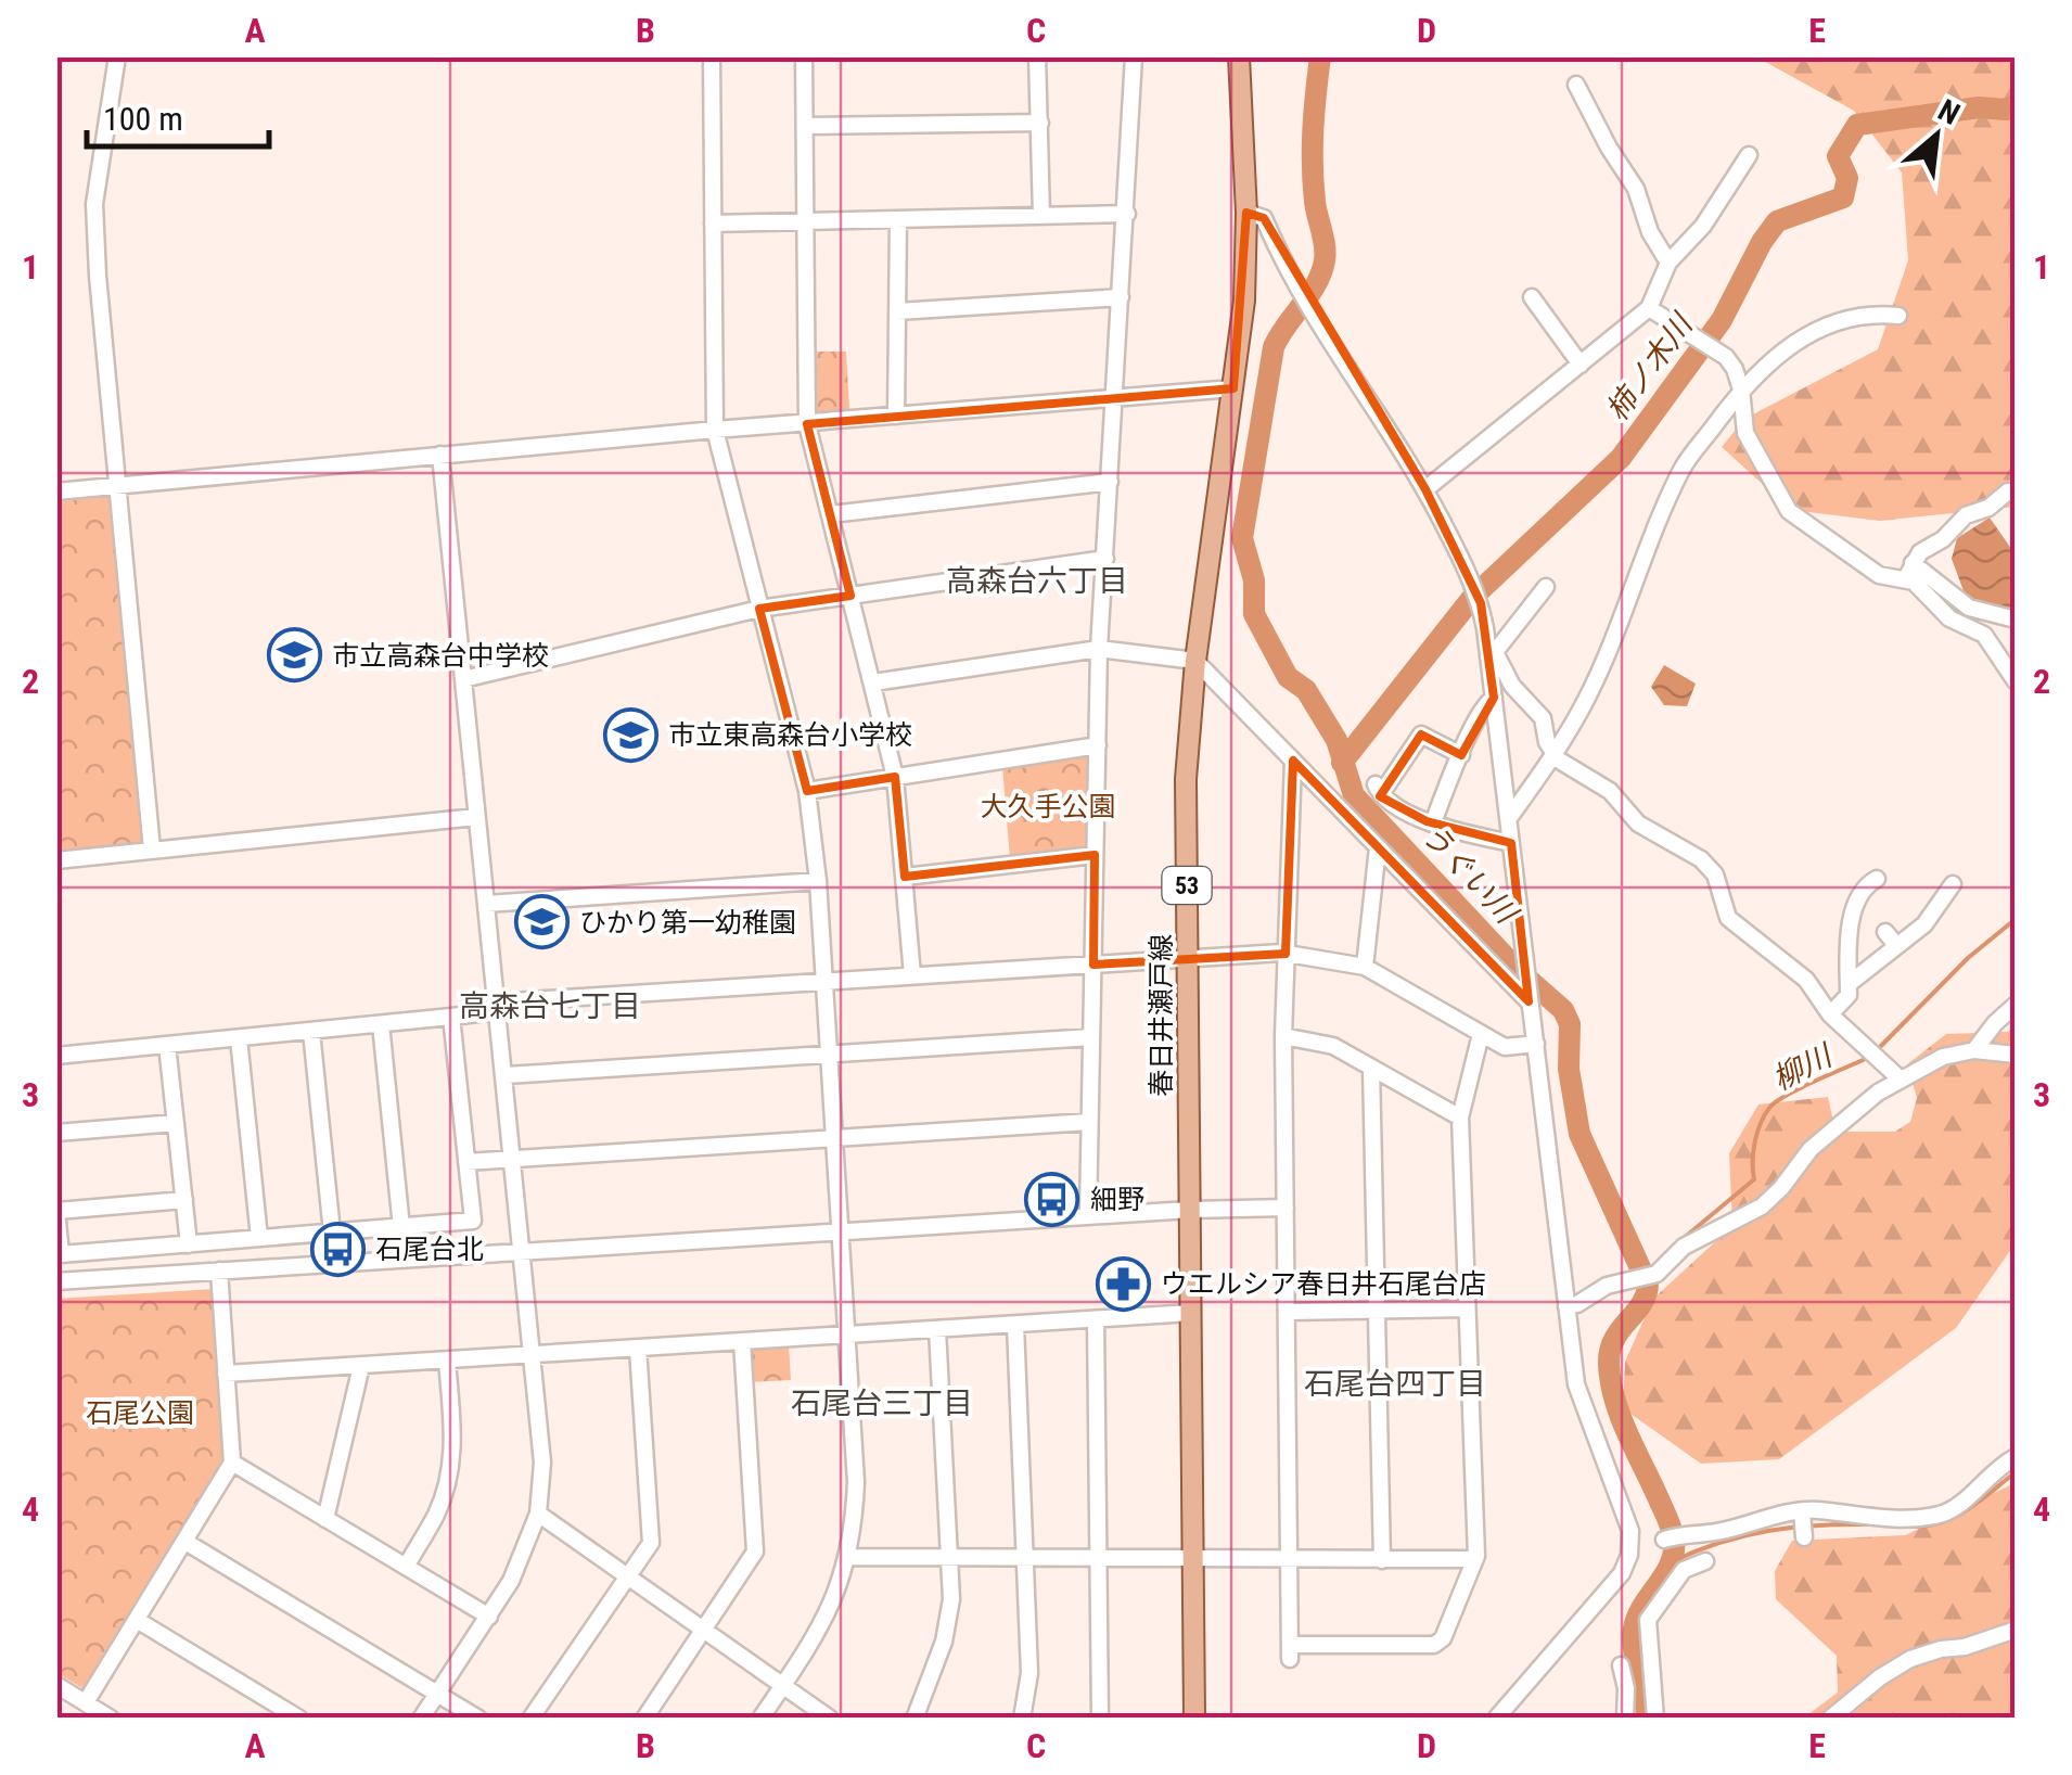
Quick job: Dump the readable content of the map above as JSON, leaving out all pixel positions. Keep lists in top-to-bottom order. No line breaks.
{"streets":{"main road":["53","春日井瀬戸線"]},"districts":["高森台六丁目","高森台七丁目","石尾台四丁目","石尾台三丁目"],"water":["柿ノ木川","うぐい川","柳川"],"parks":["大久手公園","石尾公園"],"places":{"school or university":["市立高森台中学校","市立東高森台小学校","ひかり第一幼稚園"],"bus stop":["細野","石尾台北"],"pharmacy":["ウエルシア春日井石尾台店"]},"scale_bar":"100 m","north":"top right","grid":{"columns":["A","B","C","D","E"],"rows":["1","2","3","4"]}}
